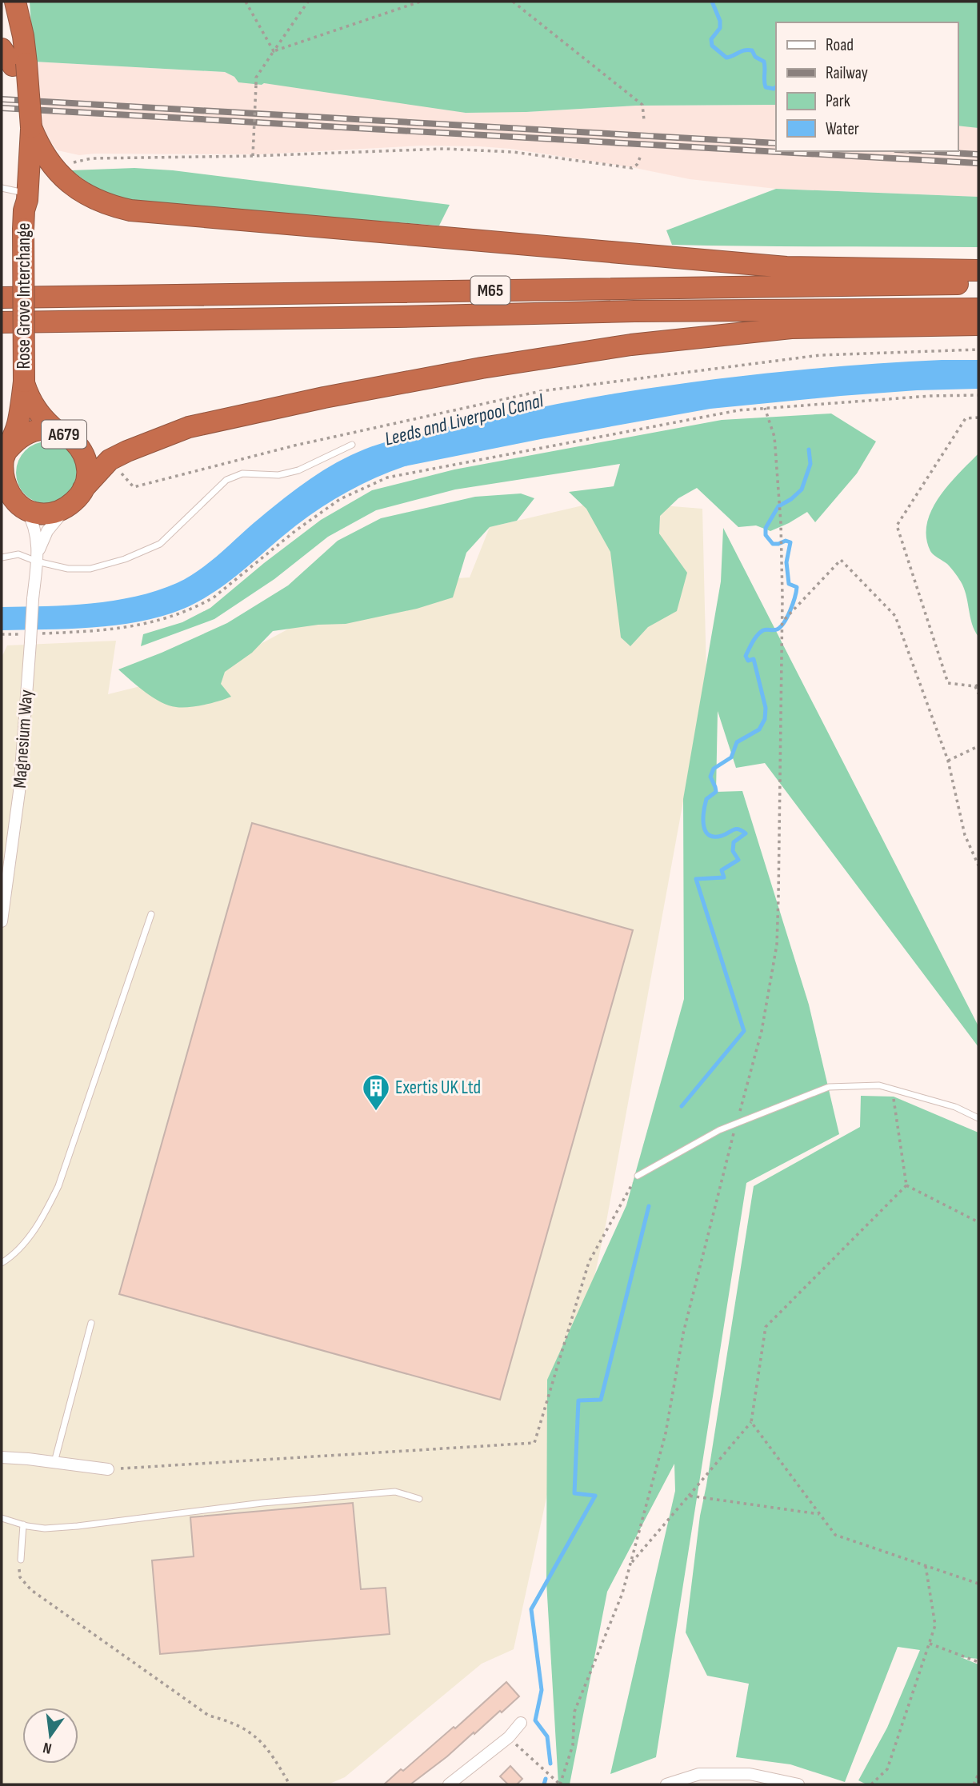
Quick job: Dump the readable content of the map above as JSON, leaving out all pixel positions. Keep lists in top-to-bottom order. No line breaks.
{"streets":{"highway":["M65","Rose Grove Interchange","A679"],"street":["Magnesium Way"]},"crossings":[["Rose Grove Interchange","A679"],["Rose Grove Interchange","Magnesium Way"],["A679","Magnesium Way"]],"water":["Leeds and Liverpool Canal"],"places":{"building":["Exertis UK Ltd"]},"legend":["Road","Railway","Park","Water"],"north":"bottom"}
